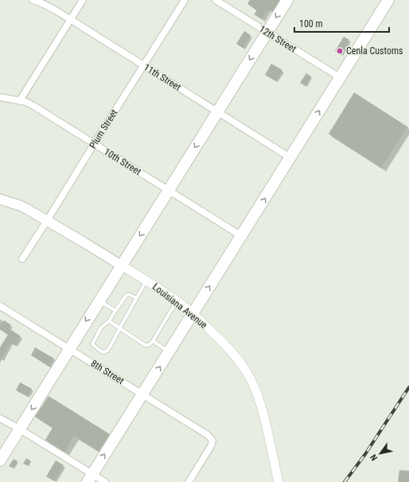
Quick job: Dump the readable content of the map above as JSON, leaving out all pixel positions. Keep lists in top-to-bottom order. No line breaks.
{"streets":{"main road":["Louisiana Avenue"],"street":["12th Street","11th Street","Plum Street","10th Street","8th Street"]},"crossings":[["11th Street","Plum Street"],["Plum Street","10th Street"],["Plum Street","Louisiana Avenue"]],"places":["Cenla Customs"],"scale_bar":"100 m","north":"bottom left"}
